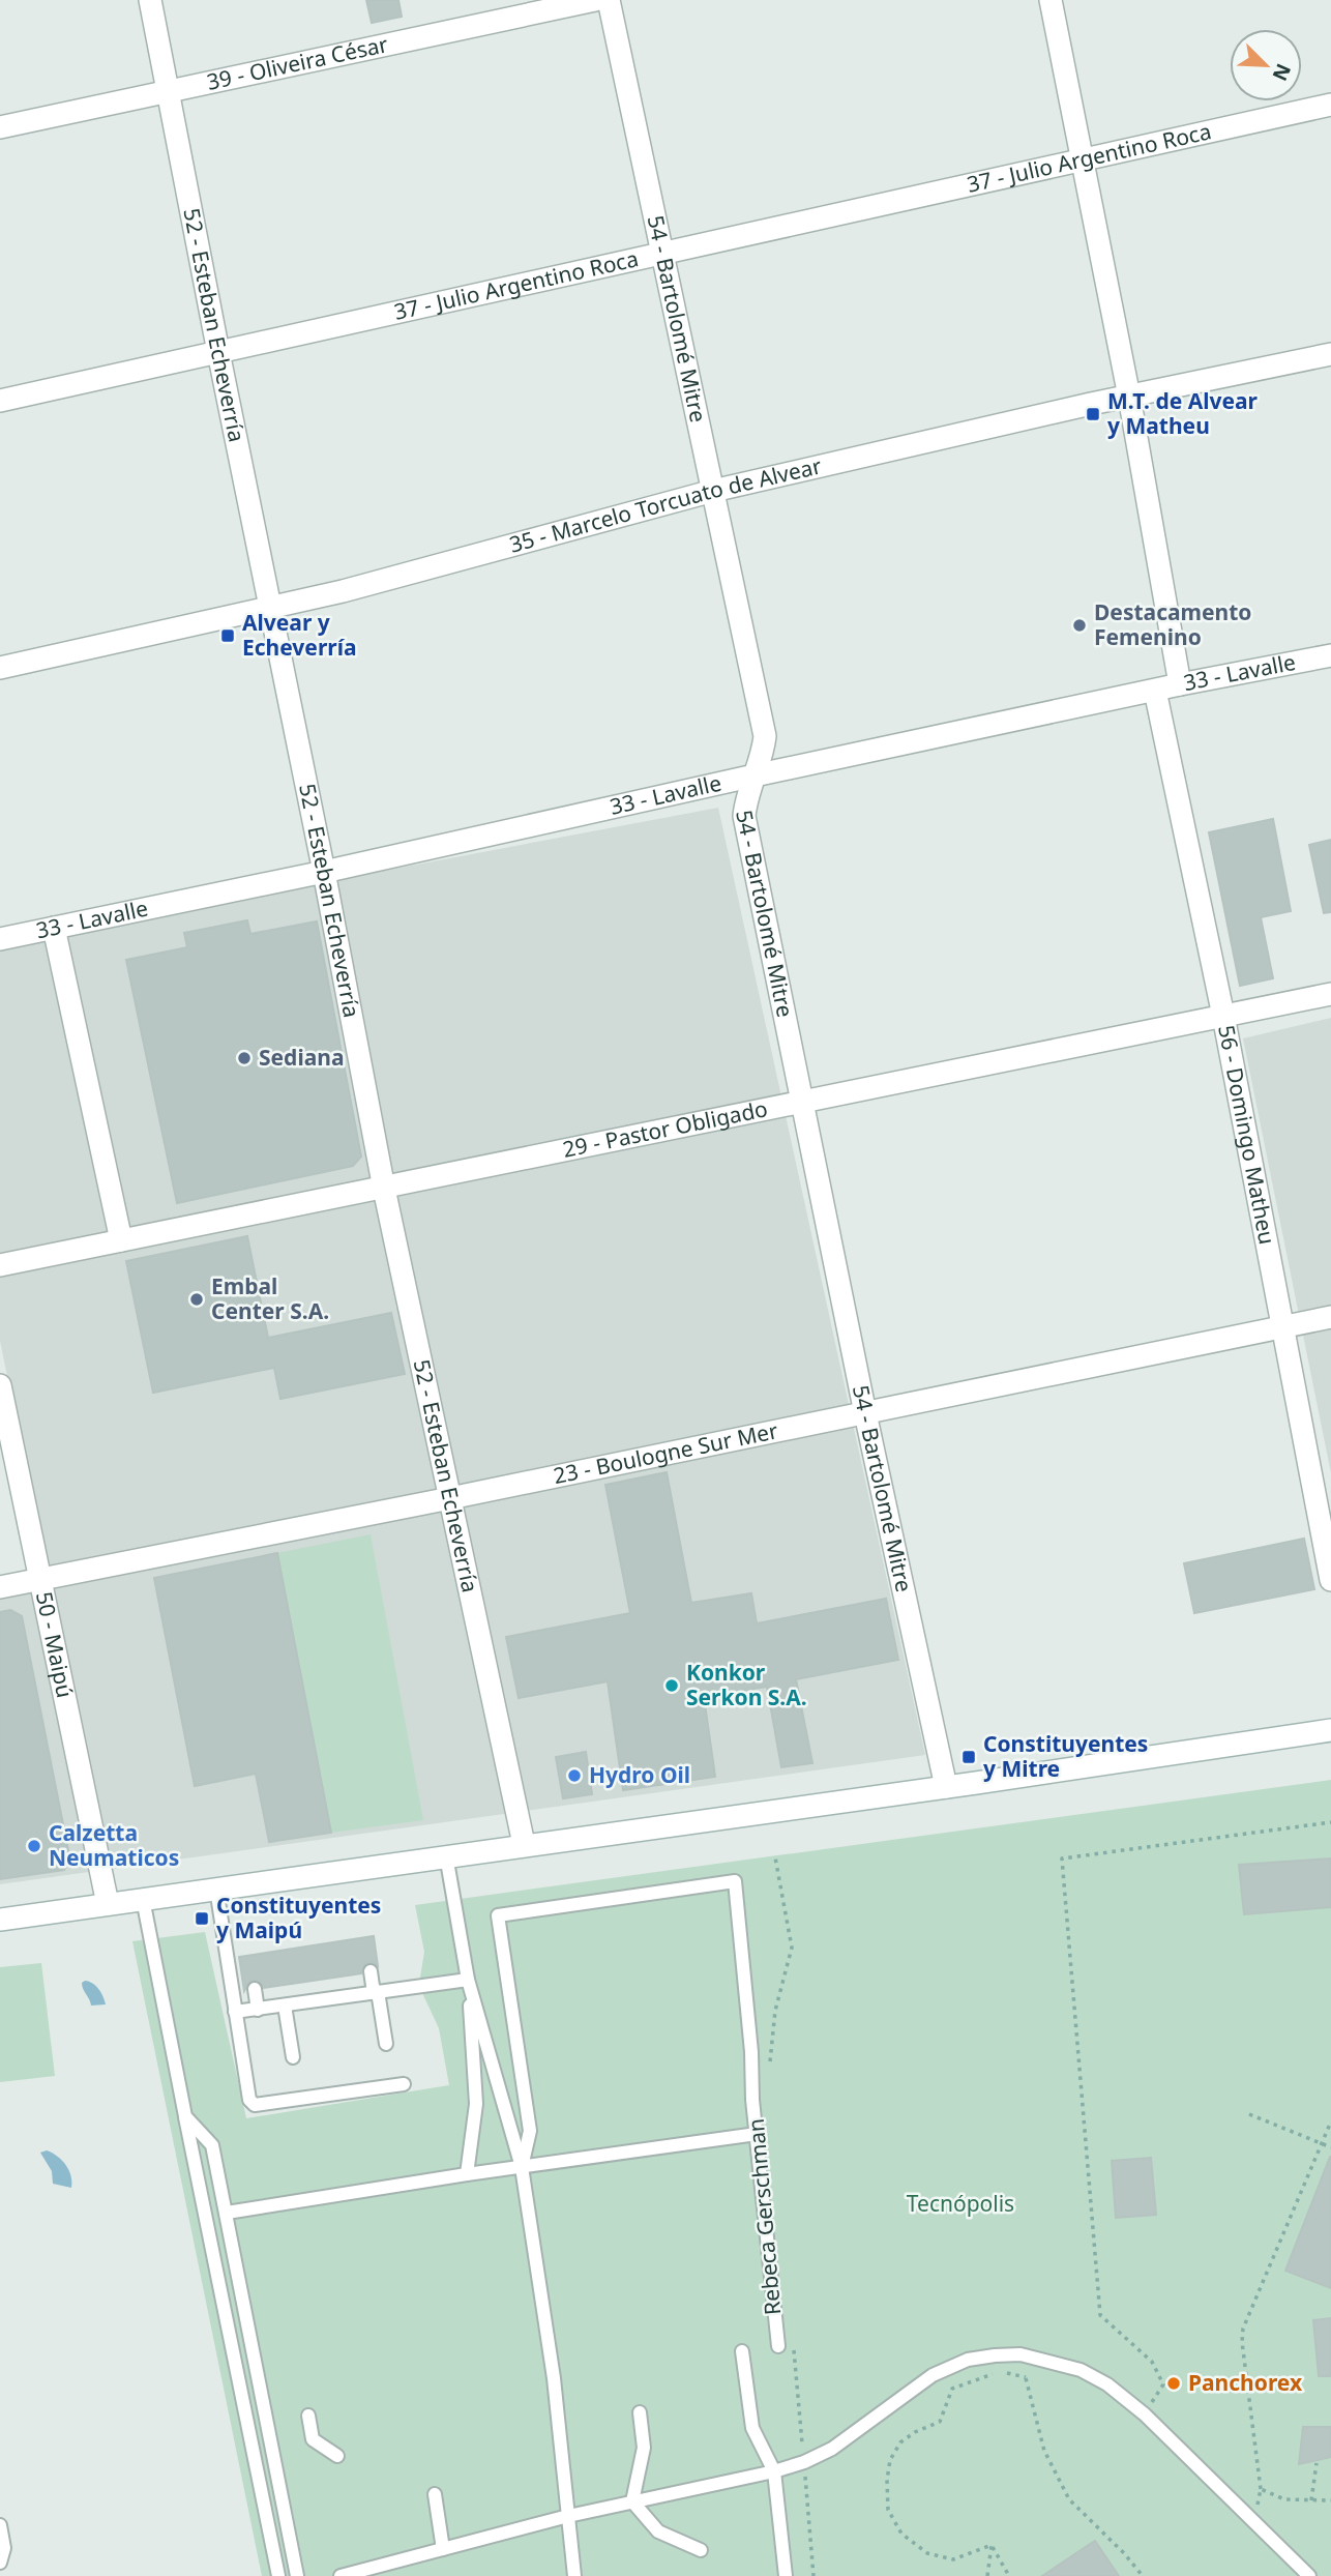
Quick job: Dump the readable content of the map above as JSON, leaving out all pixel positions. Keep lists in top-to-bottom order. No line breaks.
{"streets":{"street":["39 - Oliveira César","37 - Julio Argentino Roca","54 - Bartolomé Mitre","52 - Esteban Echeverría","35 - Marcelo Torcuato de Alvear","33 - Lavalle","29 - Pastor Obligado","56 - Domingo Matheu","23 - Boulogne Sur Mer","50 - Maipú"]},"crossings":[["39 - Oliveira César","52 - Esteban Echeverría"],["37 - Julio Argentino Roca","54 - Bartolomé Mitre"],["37 - Julio Argentino Roca","52 - Esteban Echeverría"],["54 - Bartolomé Mitre","35 - Marcelo Torcuato de Alvear"],["54 - Bartolomé Mitre","33 - Lavalle"],["54 - Bartolomé Mitre","29 - Pastor Obligado"],["54 - Bartolomé Mitre","23 - Boulogne Sur Mer"],["52 - Esteban Echeverría","35 - Marcelo Torcuato de Alvear"],["52 - Esteban Echeverría","33 - Lavalle"],["52 - Esteban Echeverría","29 - Pastor Obligado"],["52 - Esteban Echeverría","23 - Boulogne Sur Mer"],["33 - Lavalle","56 - Domingo Matheu"],["29 - Pastor Obligado","56 - Domingo Matheu"],["56 - Domingo Matheu","23 - Boulogne Sur Mer"],["23 - Boulogne Sur Mer","50 - Maipú"]],"parks":["Tecnópolis"],"places":{"transit":["M.T. de Alvear y Matheu","Alvear y Echeverría","Constituyentes y Mitre","Constituyentes y Maipú"],"other":["Destacamento Femenino","Sediana","Embal Center S.A.","Konkor Serkon S.A.","Hydro Oil","Calzetta Neumaticos","Panchorex"]},"north":"bottom right"}
